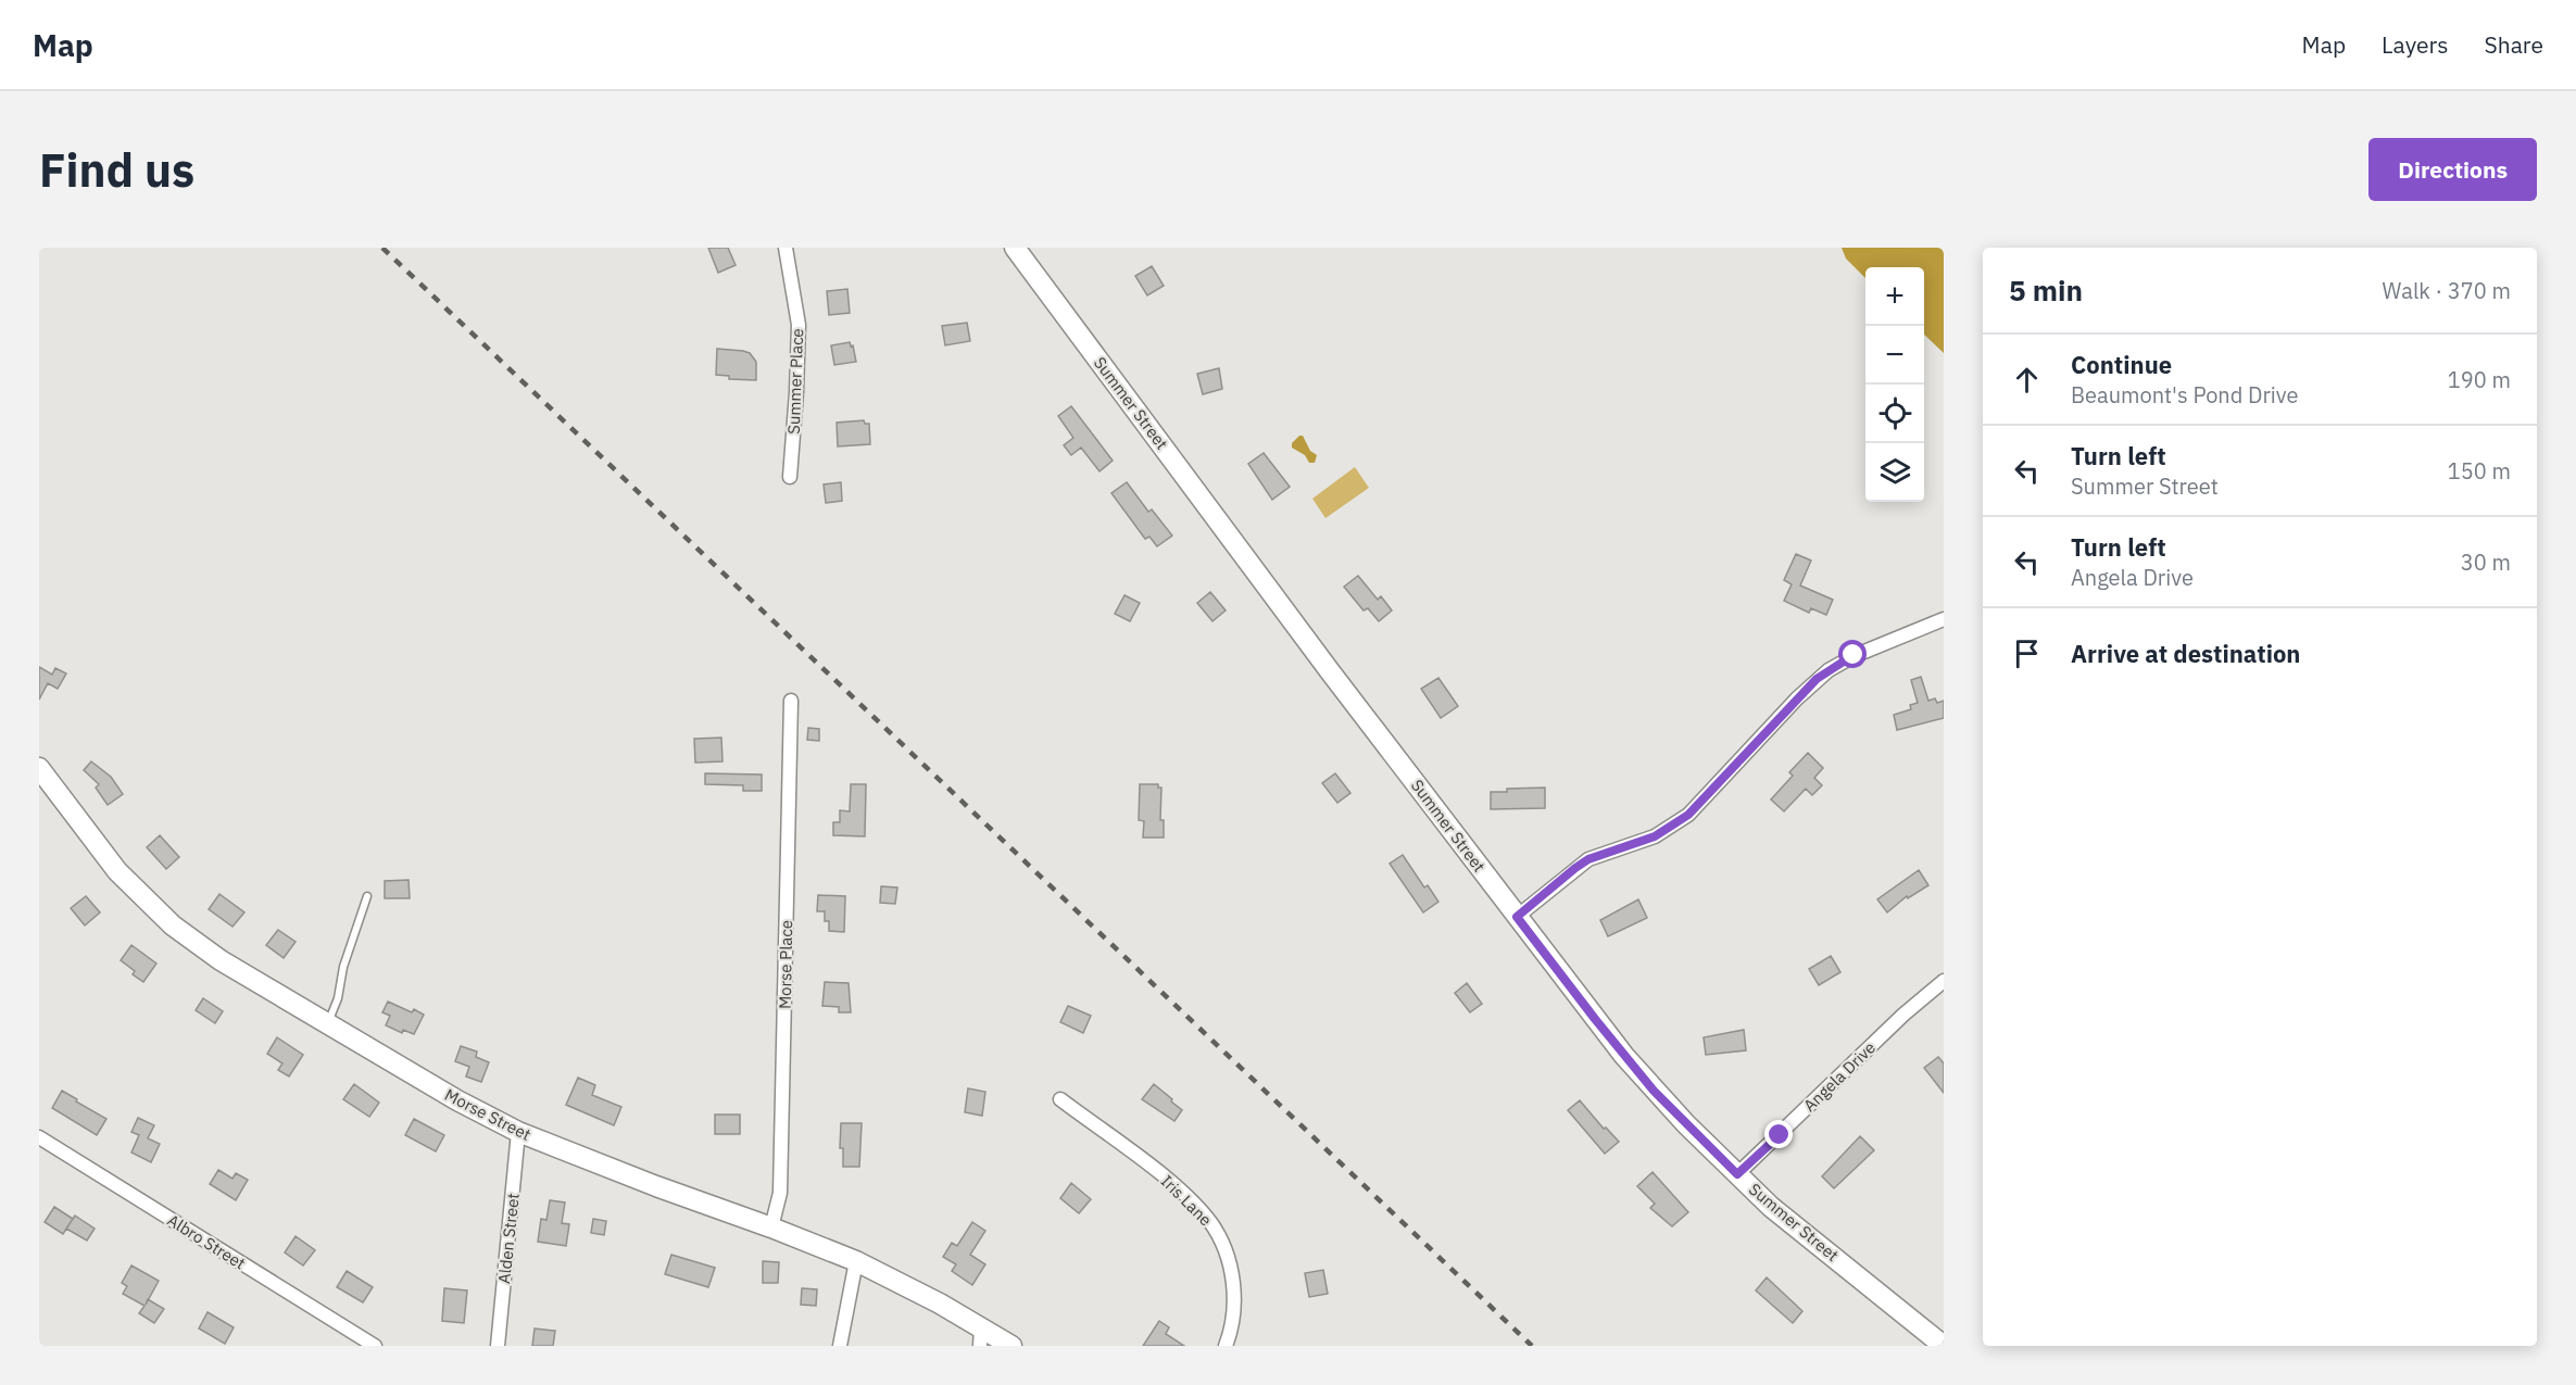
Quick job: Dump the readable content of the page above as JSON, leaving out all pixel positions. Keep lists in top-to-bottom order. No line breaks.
{"streets":{"main road":["Summer Street","Morse Street"],"street":["Summer Place","Morse Place","Angela Drive","Iris Lane","Alden Street","Albro Street"]},"crossings":[["Summer Street","Angela Drive"],["Morse Place","Morse Street"],["Morse Street","Alden Street"]],"page":{"header":"Map","nav":["Map","Layers","Share"],"buttons":"Directions","title":"Find us","heading":["5 min","Walk · 370 m"],"map_buttons":["+","−"],"list":[["Continue","Beaumont's Pond Drive","190 m"],["Turn left","Summer Street","150 m"],["Turn left","Angela Drive","30 m"],"Arrive at destination"]}}
